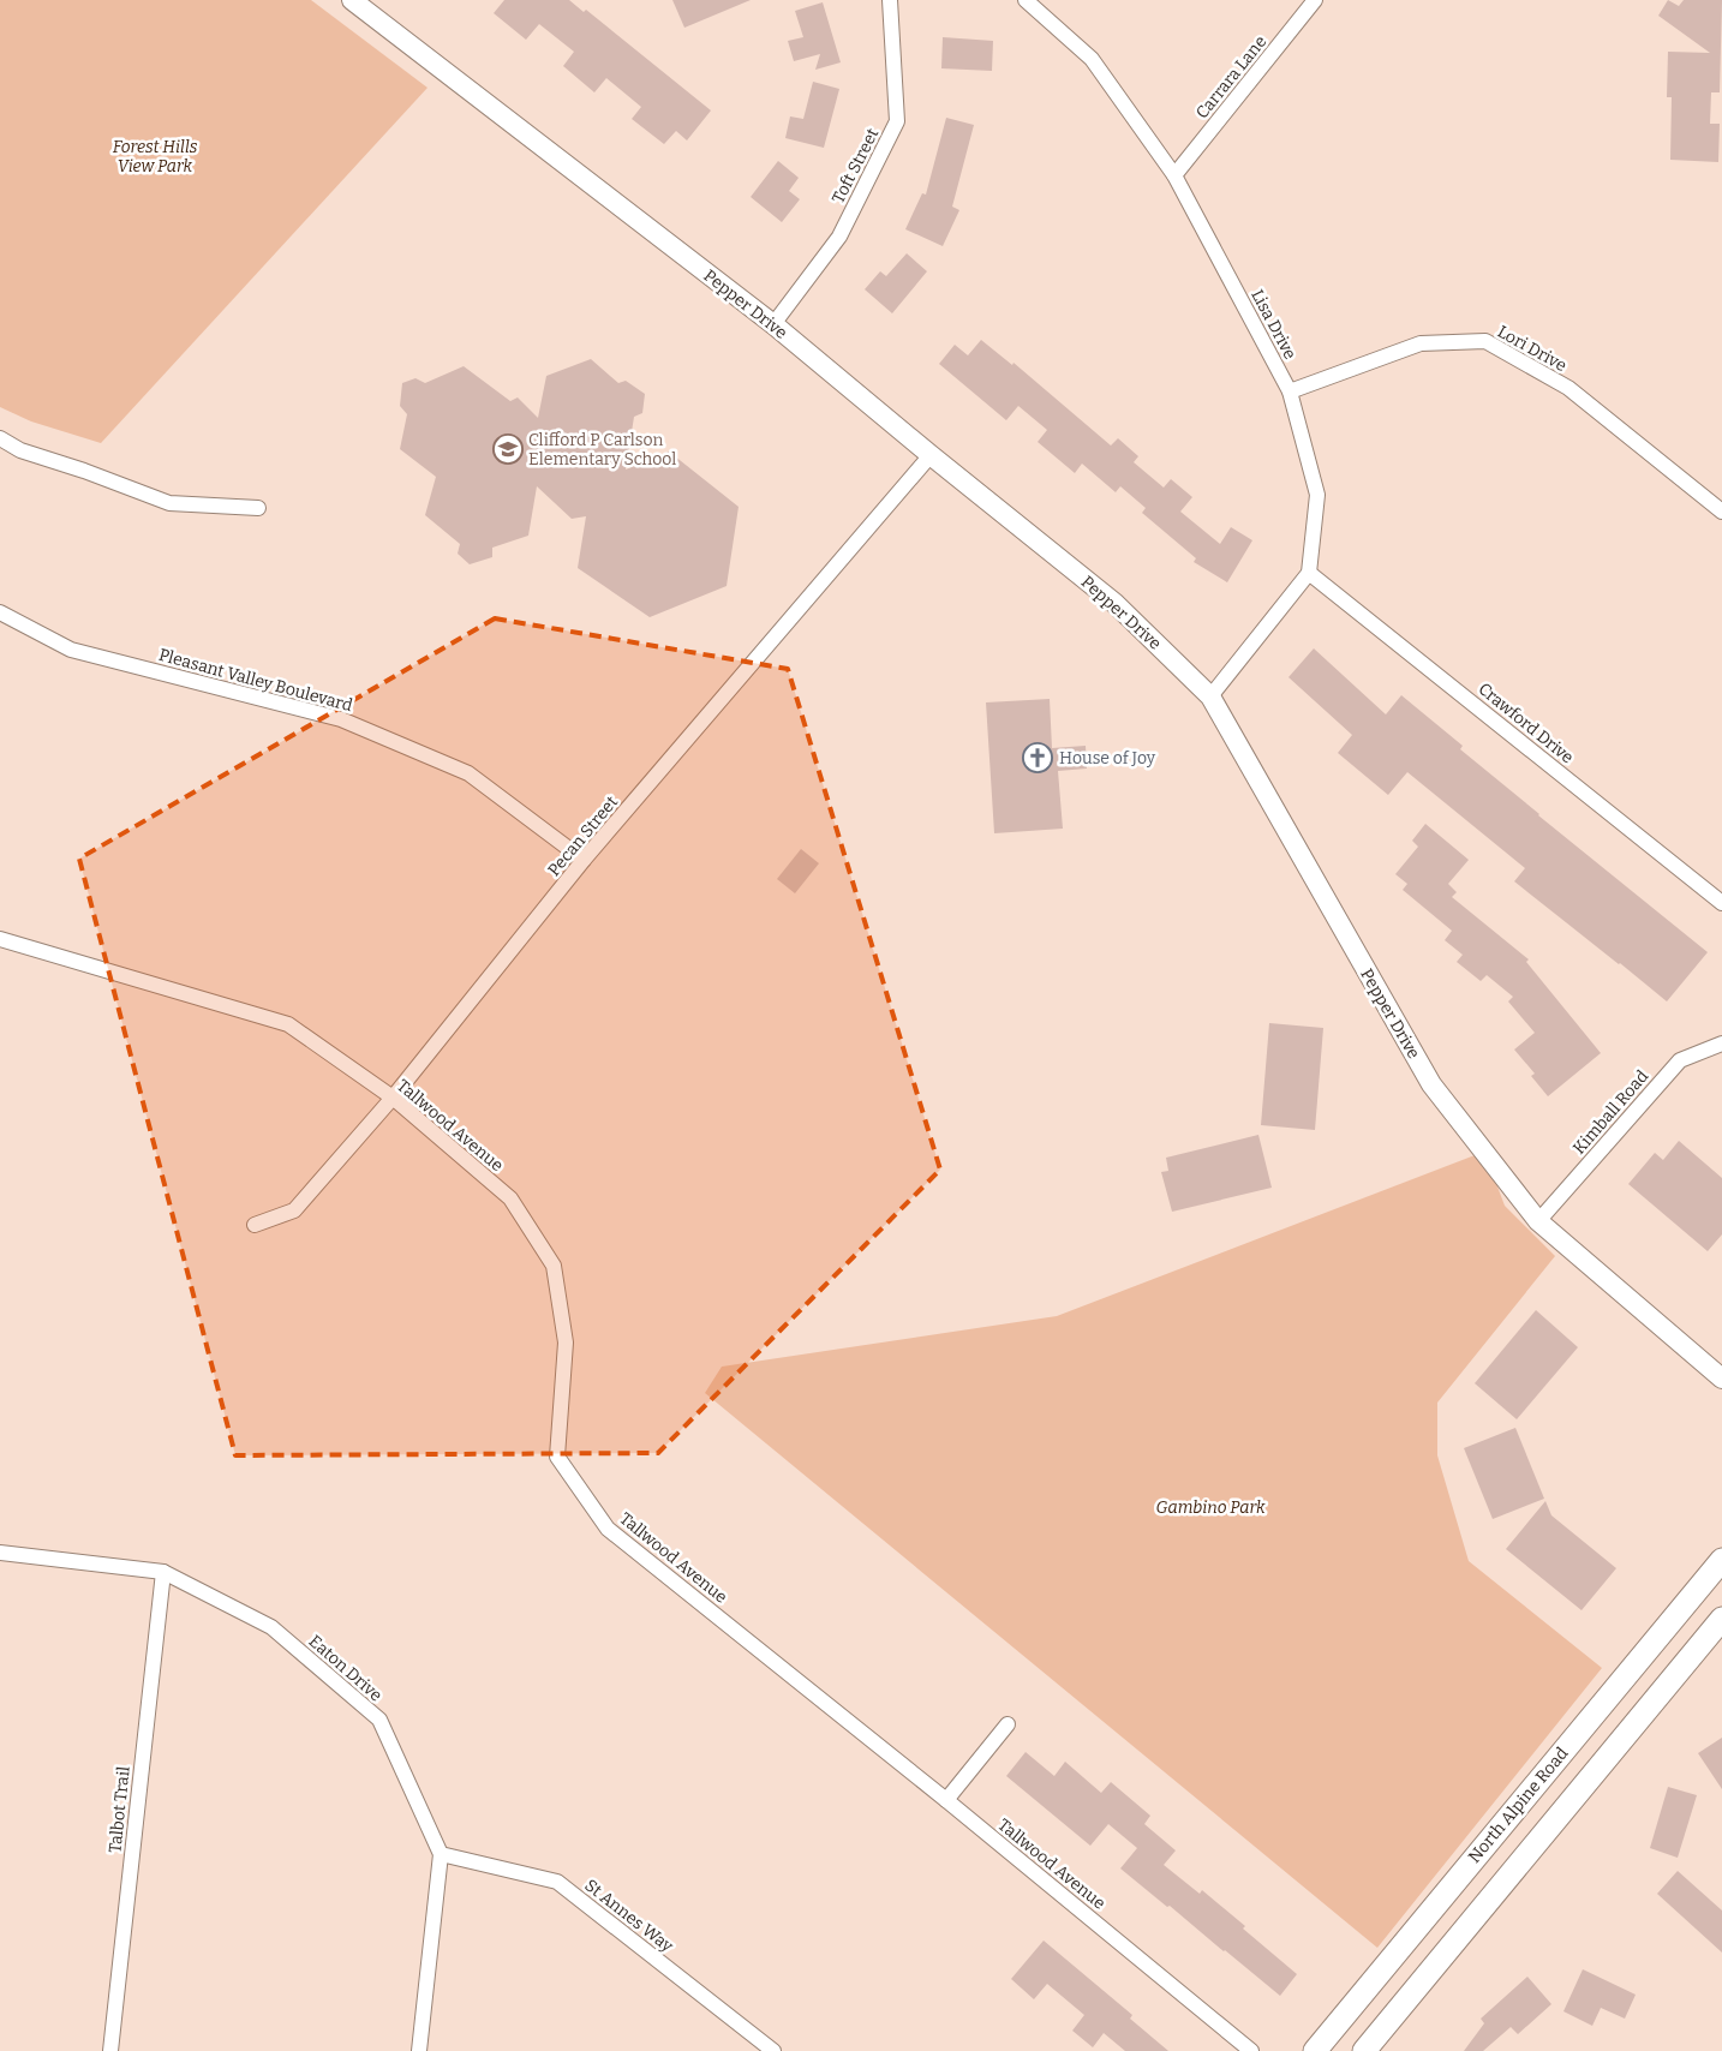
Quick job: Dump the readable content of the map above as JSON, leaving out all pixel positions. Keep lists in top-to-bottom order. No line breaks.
{"streets":{"main road":["North Alpine Road"],"street":["Carrara Lane","Toft Street","Pepper Drive","Lisa Drive","Lori Drive","Pleasant Valley Boulevard","Crawford Drive","Pecan Street","Kimball Road","Tallwood Avenue","Eaton Drive","Talbot Trail","St Annes Way"]},"crossings":[["Carrara Lane","Lisa Drive"],["Toft Street","Pepper Drive"],["Pepper Drive","Pecan Street"],["Pepper Drive","Kimball Road"],["Lisa Drive","Lori Drive"],["Lisa Drive","Crawford Drive"],["Pleasant Valley Boulevard","Pecan Street"],["Pecan Street","Tallwood Avenue"],["Eaton Drive","Talbot Trail"],["Eaton Drive","St Annes Way"]],"parks":["Forest Hills View Park","Gambino Park"],"places":{"school or university":["Clifford P Carlson Elementary School"],"church":["House of Joy"]}}
